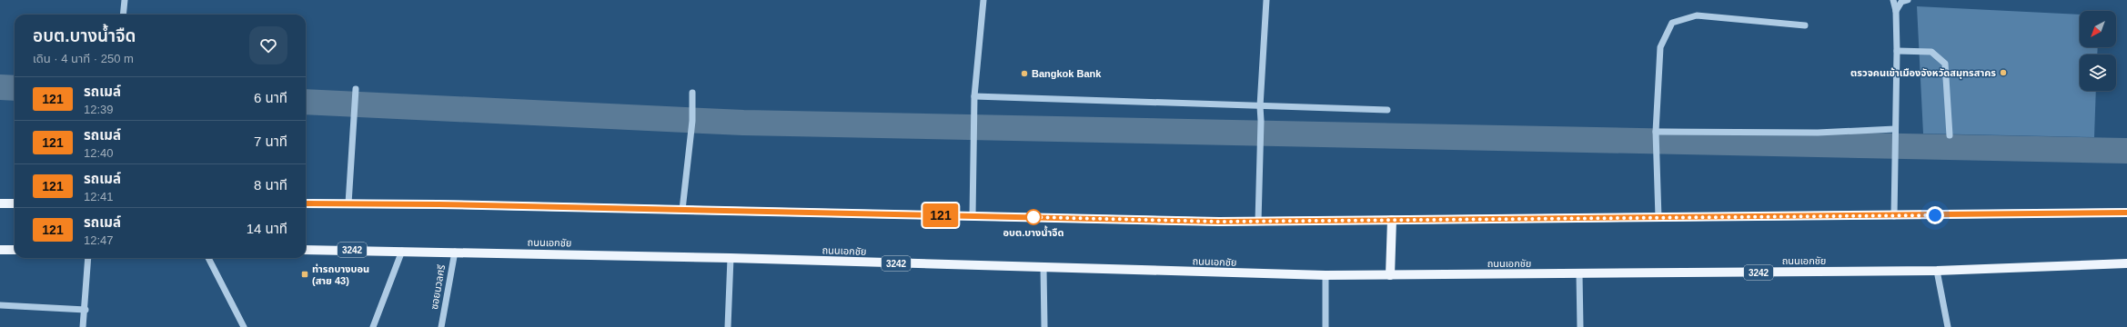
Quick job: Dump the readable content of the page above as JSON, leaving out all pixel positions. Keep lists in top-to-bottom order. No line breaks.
{"streets":{"main road":["ถนนเอกชัย","3242"],"street":["ซอยนวลศรี"]},"crossings":[["ถนนเอกชัย","ซอยนวลศรี"]],"places":{"other":["ตรวจคนเข้าเมืองจังหวัดสมุทรสาคร","Bangkok Bank","อบต.บางน้ำจืด"],"transit":["ท่ารถบางบอน (สาย 43)"]},"lines":["bus line 121"],"north":"bottom left","page":{"on_map":"121","heading":["อบต.บางน้ำจืด","เดิน · 4 นาที · 250 m"],"list":[{"mark":"121","name":"รถเมล์","note":"12:39","value":"6 นาที"},{"mark":"121","name":"รถเมล์","note":"12:40","value":"7 นาที"},{"mark":"121","name":"รถเมล์","note":"12:41","value":"8 นาที"},{"mark":"121","name":"รถเมล์","note":"12:47","value":"14 นาที"}]}}
